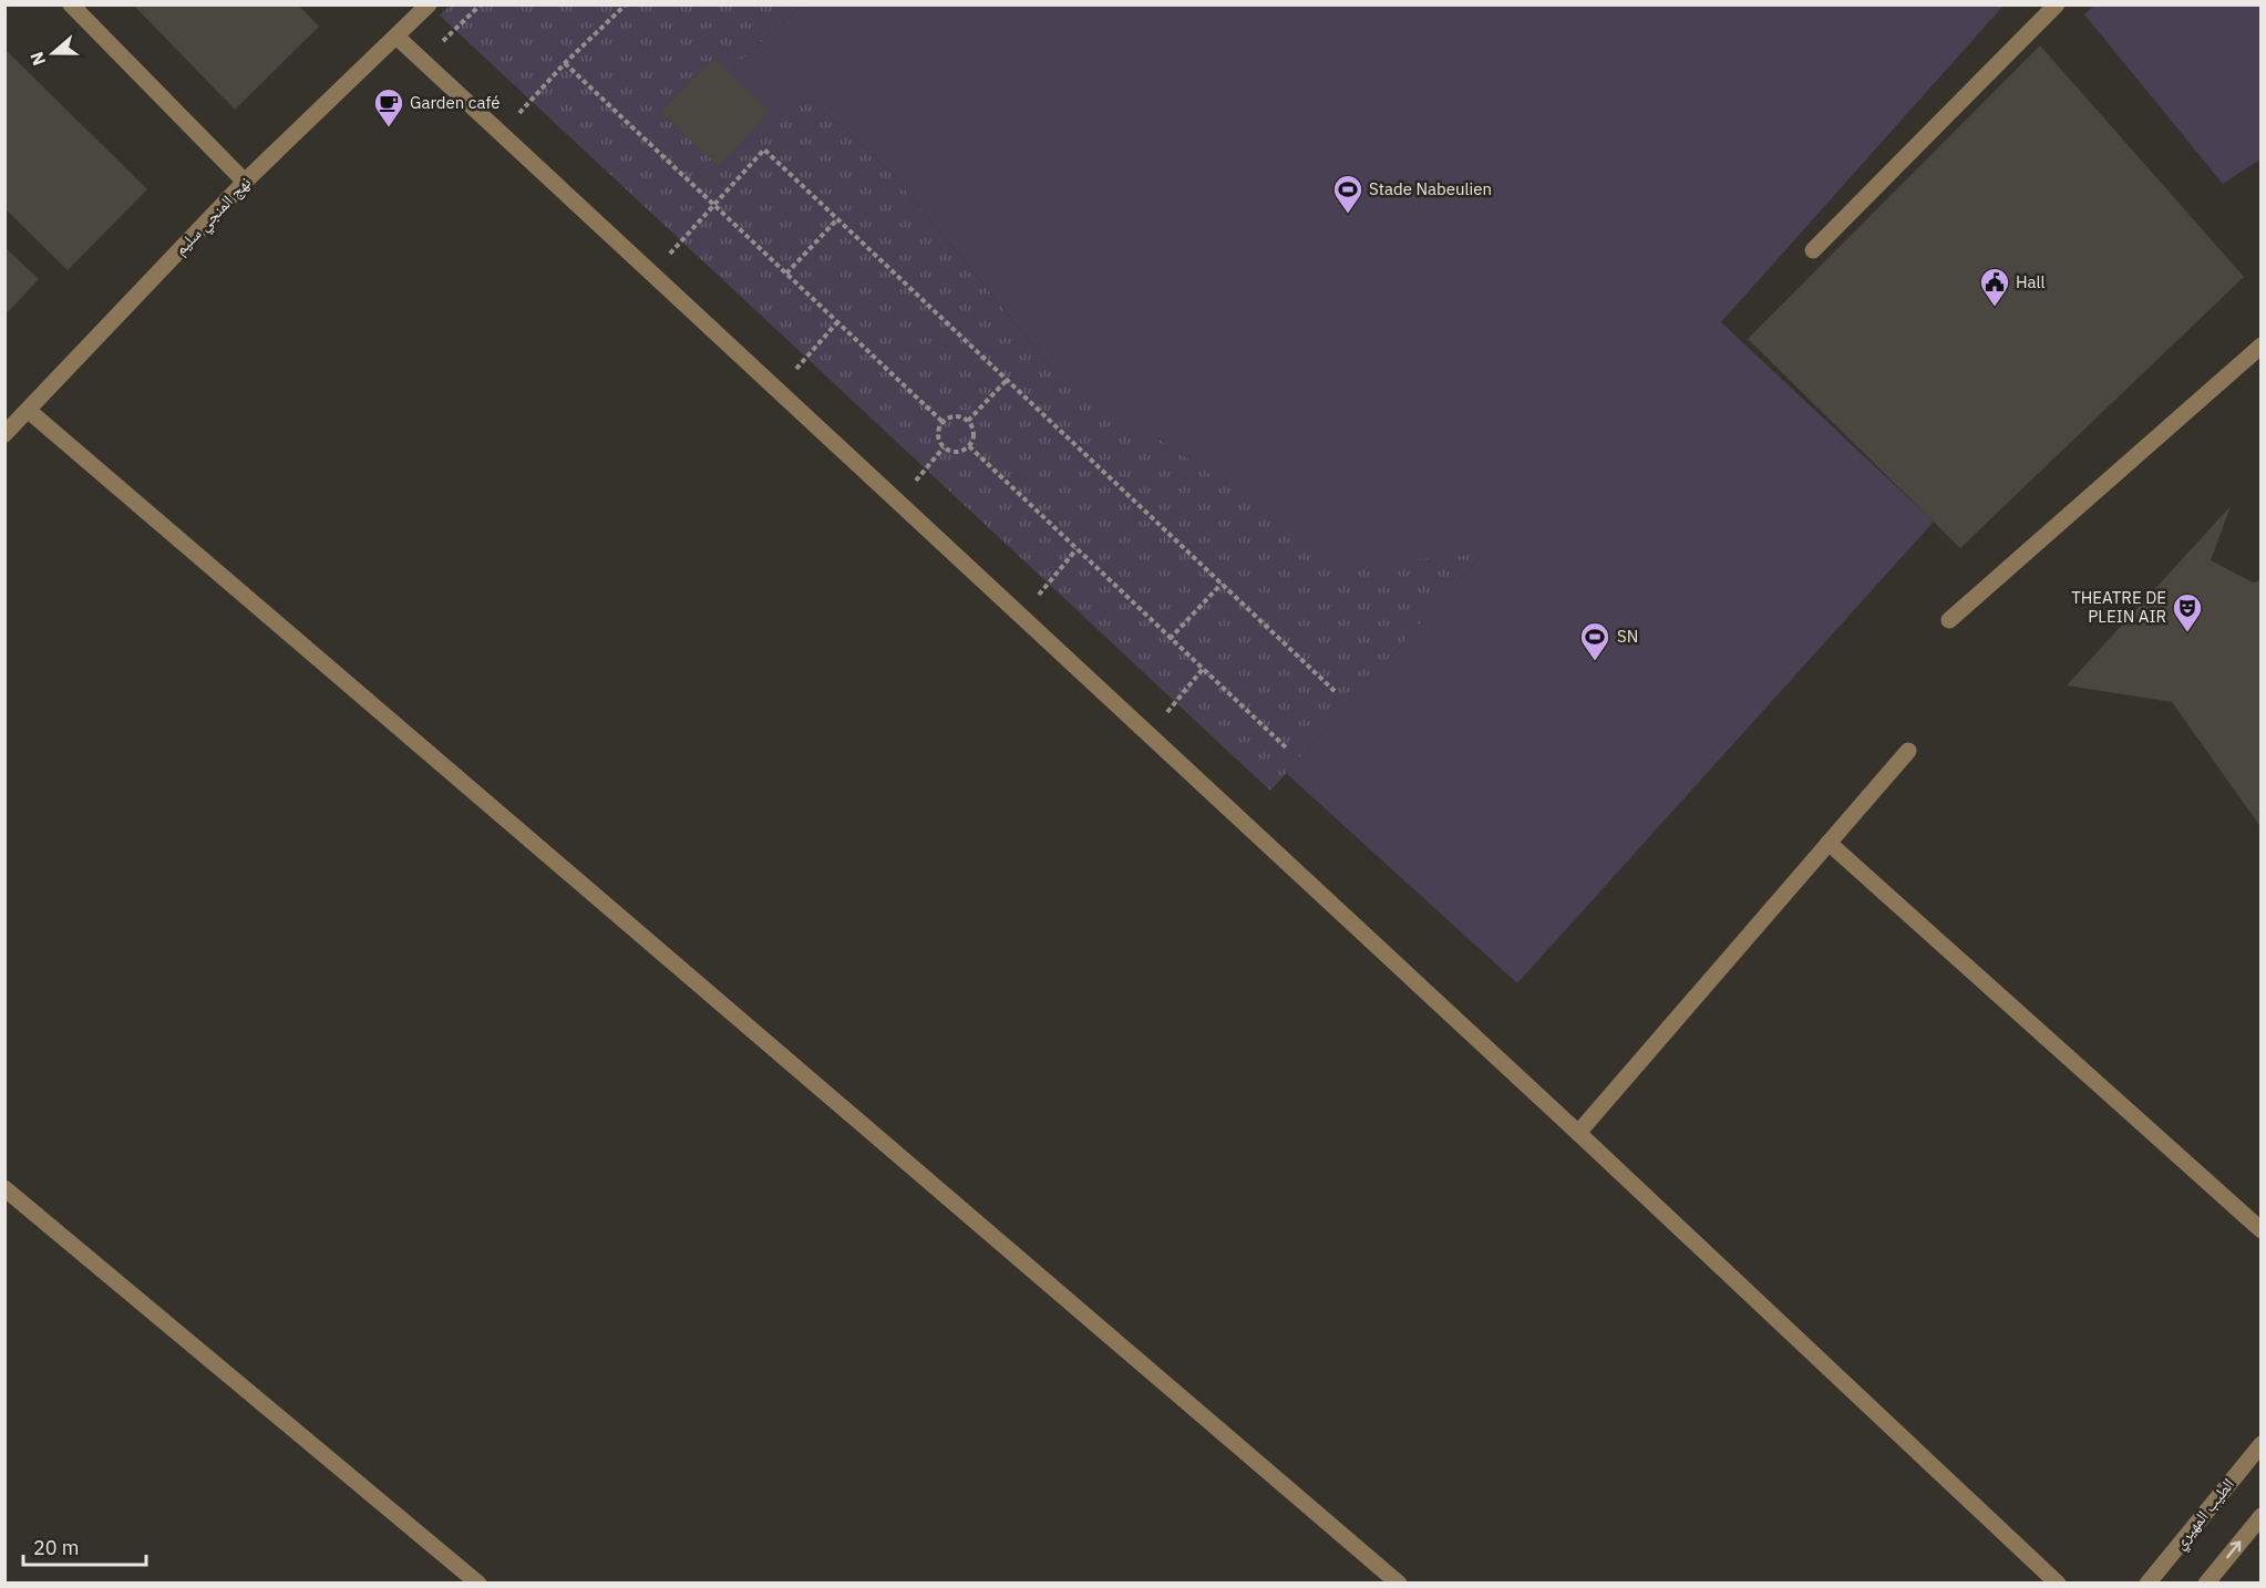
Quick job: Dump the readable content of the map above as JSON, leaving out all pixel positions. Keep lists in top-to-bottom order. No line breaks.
{"streets":{"street":["نهج المنجي سليم","الطيب المهيري"]},"places":{"cafe":["Garden café"],"sports":["Stade Nabeulien","SN"],"public building":["Hall"],"theatre":["THEATRE DE PLEIN AIR"]},"scale_bar":"20 m","north":"left"}
